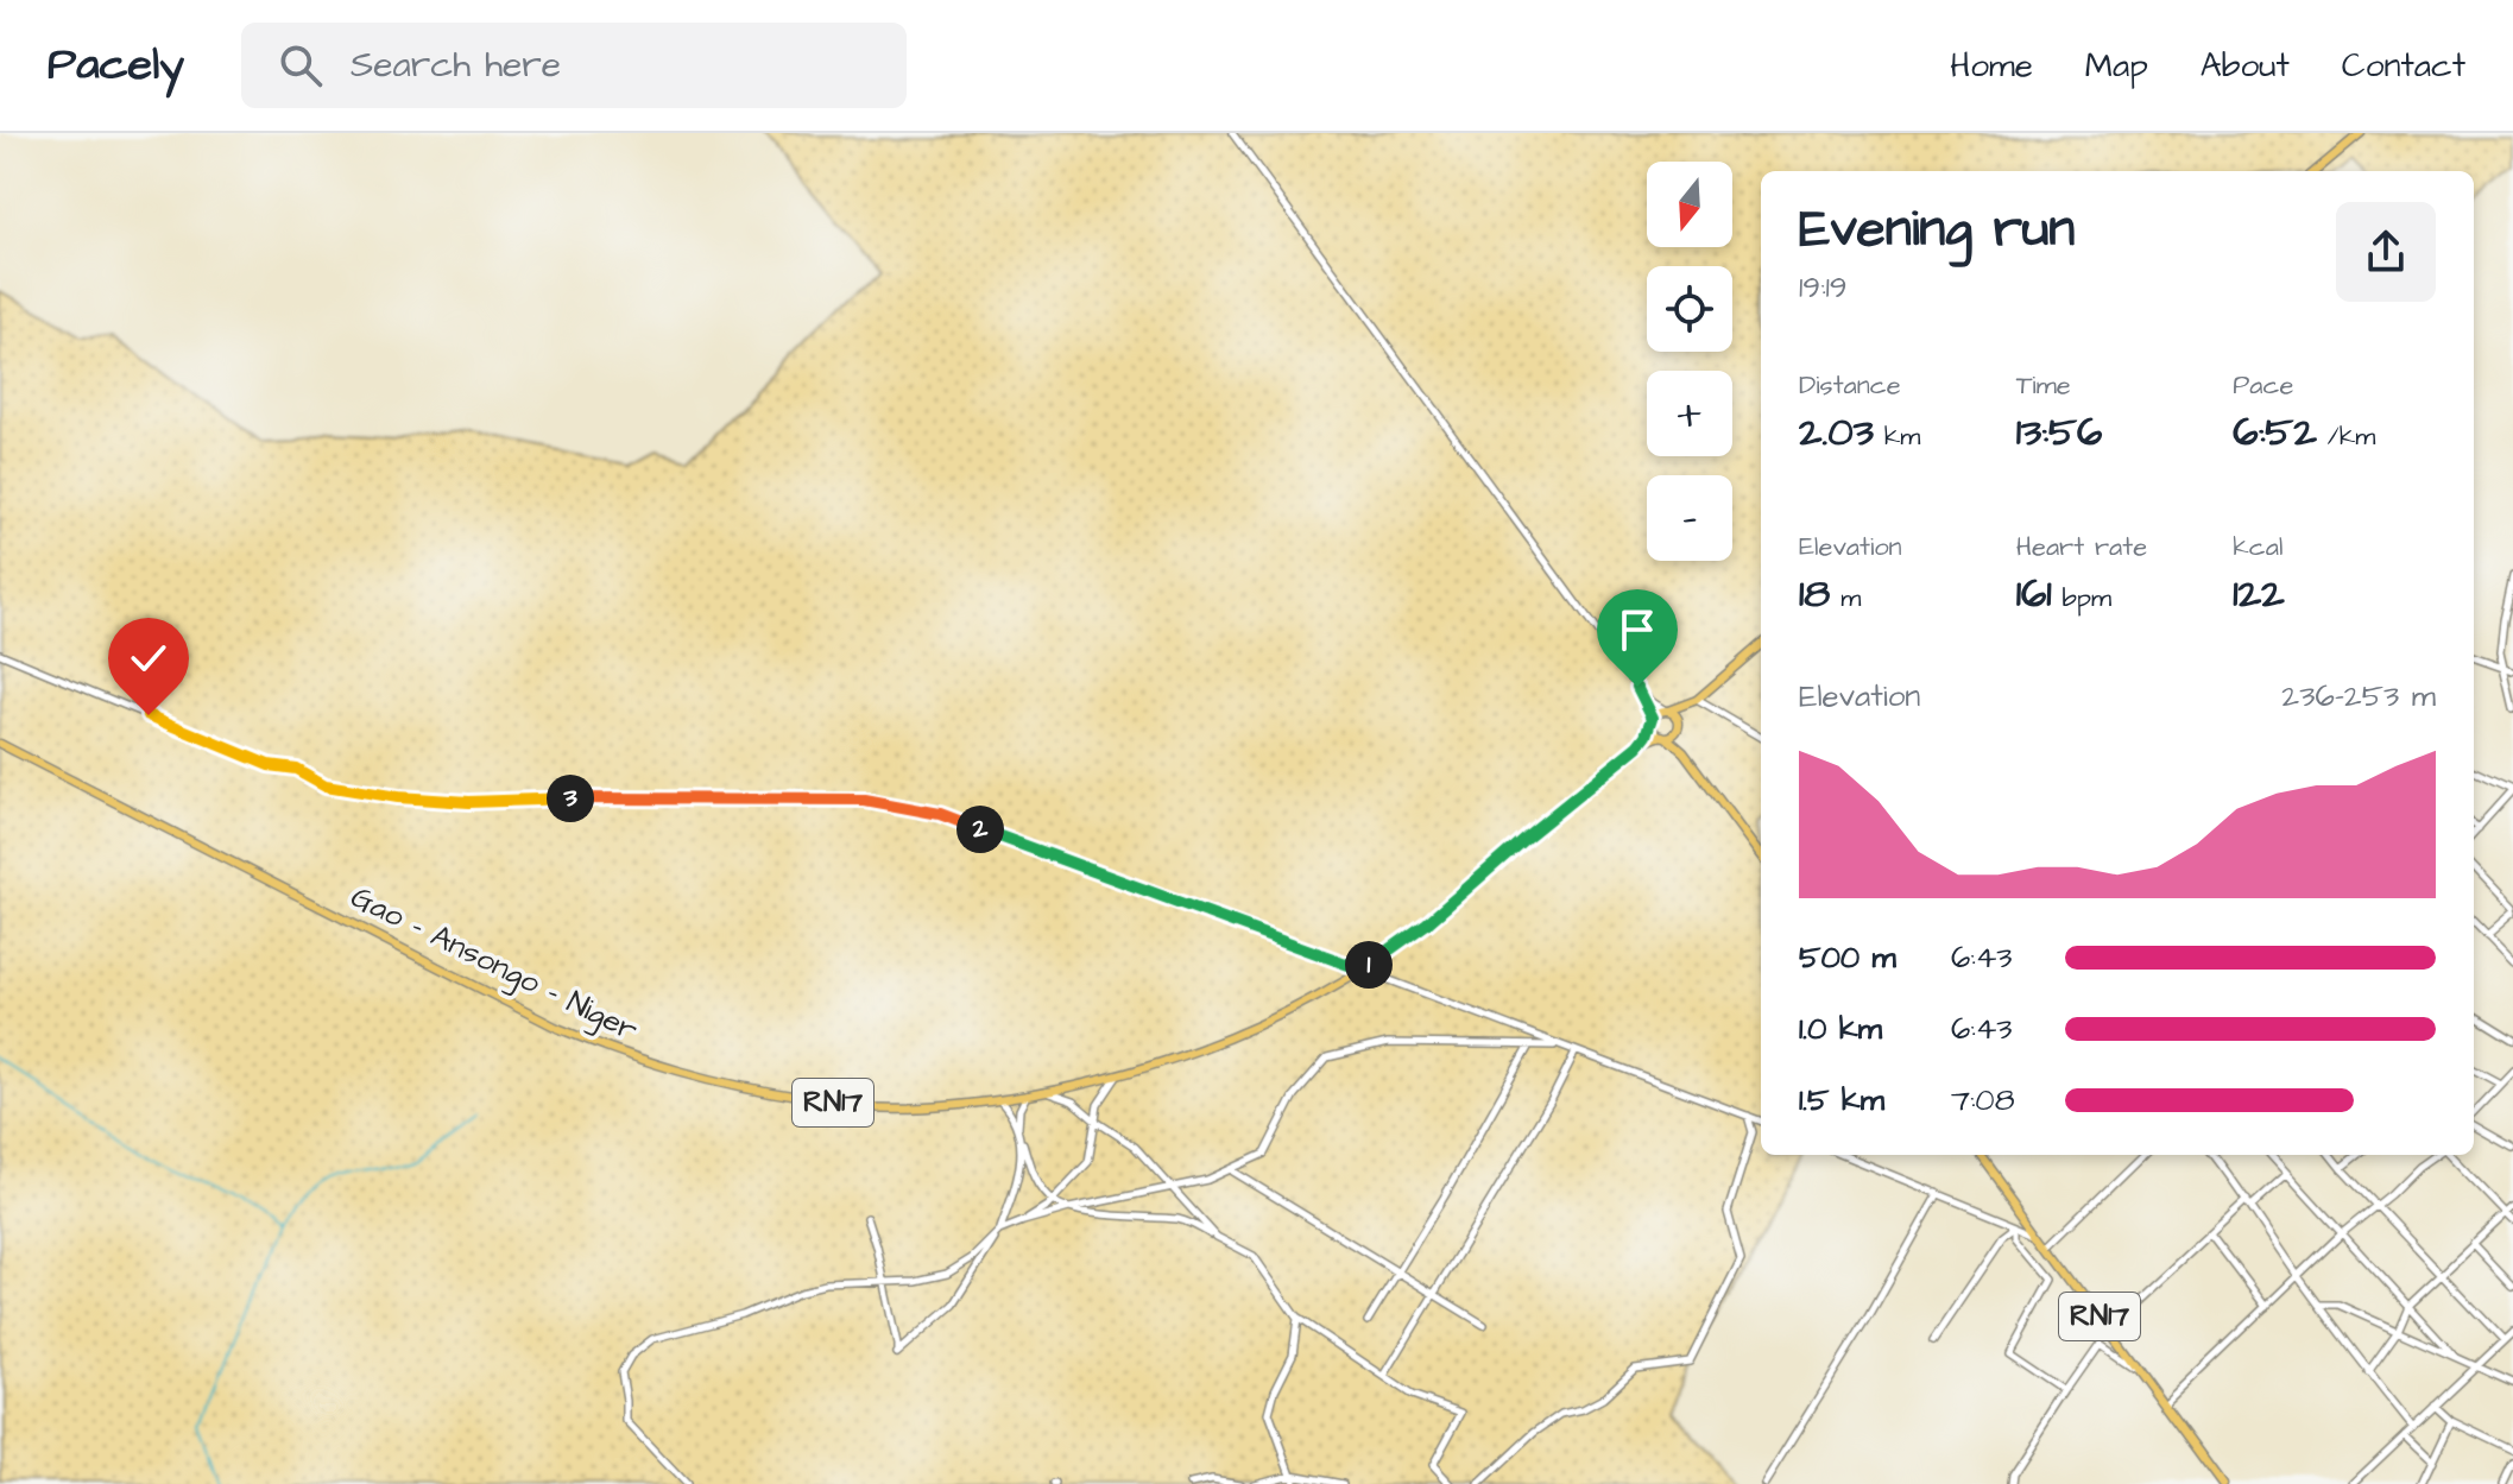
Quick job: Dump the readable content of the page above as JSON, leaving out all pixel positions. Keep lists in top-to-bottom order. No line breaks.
{"streets":{"main road":["Gao - Ansongo - Niger","RN17"]},"crossings":[["Gao - Ansongo - Niger","RN17"]],"north":"bottom","page":{"header":"Pacely","search":"Search here","nav":["Home","Map","About","Contact"],"map_buttons":["+","−"],"heading":["Evening run","19:19"],"stats":[["Distance","2.03 km"],["Time","13:56"],["Pace","6:52 /km"],["Elevation","18 m"],["Heart rate","161 bpm"],["kcal","122"]],"chart":["Elevation","236–253 m"],"pins":["3","2","1"],"list":[{"name":"500 m","note":"6:43"},{"name":"1.0 km","note":"6:43"},{"name":"1.5 km","note":"7:08"}]}}
